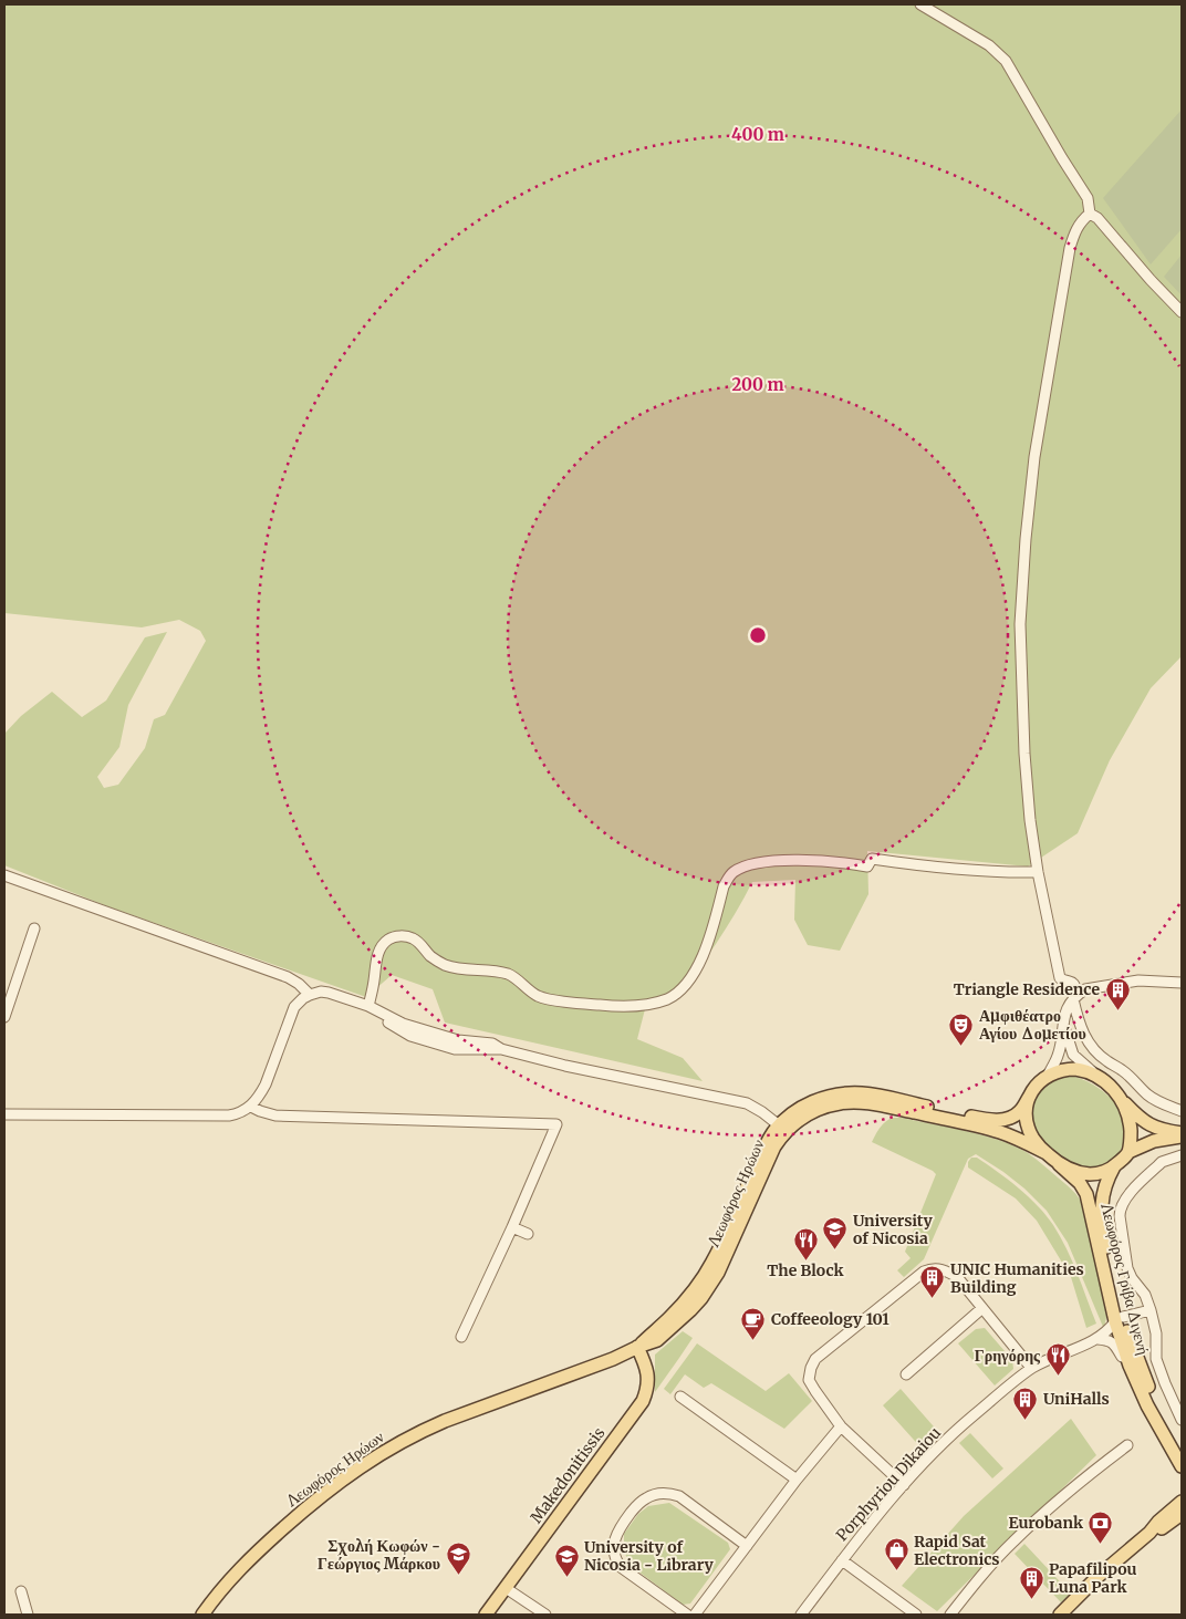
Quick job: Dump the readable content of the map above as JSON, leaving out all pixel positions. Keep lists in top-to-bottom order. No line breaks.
{"streets":{"main road":["Λεωφόρος Ηρώων","Λεωφόρος Γρίβα Διγενή","Makedonitissis"],"street":["Porphyriou Dikaiou"]},"crossings":[["Λεωφόρος Ηρώων","Λεωφόρος Γρίβα Διγενή"],["Λεωφόρος Ηρώων","Makedonitissis"],["Λεωφόρος Γρίβα Διγενή","Porphyriou Dikaiou"]],"places":{"building":["Triangle Residence","UNIC Humanities Building","UniHalls","Papafilipou Luna Park"],"theatre":["Αμφιθέατρο Αγίου Δομετίου"],"school or university":["University of Nicosia","Σχολή Κωφών - Γεώργιος Μάρκου","University of Nicosia - Library"],"restaurant":["The Block","Γρηγόρης"],"cafe":["Coffeeology 101"],"bank":["Eurobank"],"shop":["Rapid Sat Electronics"]},"rings":["400 m","200 m"]}
